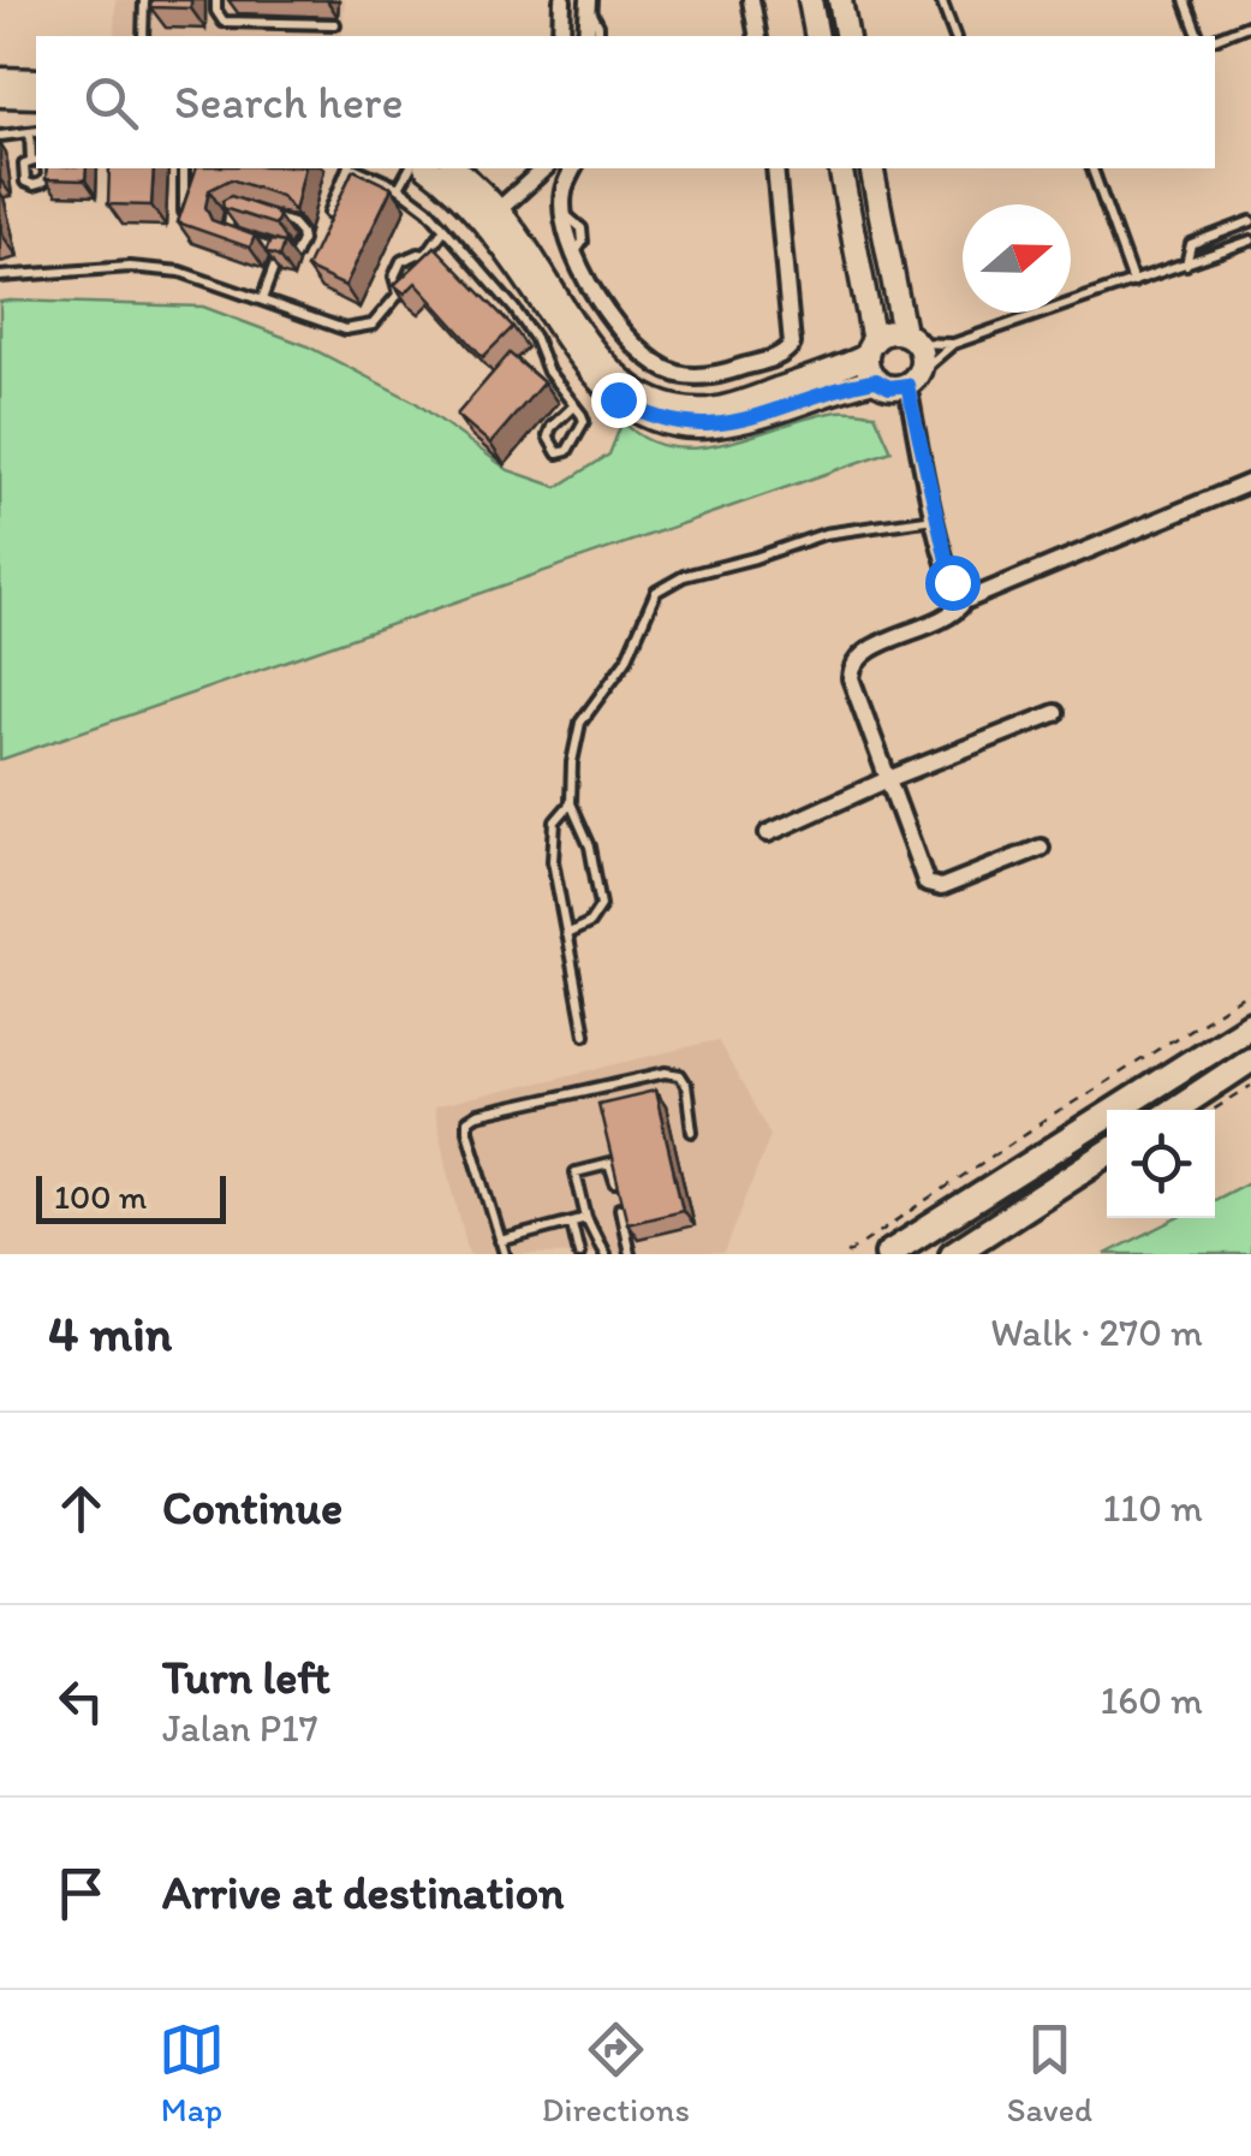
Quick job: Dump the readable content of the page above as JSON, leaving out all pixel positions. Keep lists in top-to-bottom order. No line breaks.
{"scale_bar":"100 m","north":"right","page":{"search":"Search here","scale":"100 m","heading":["4 min","Walk · 270 m"],"list":[["Continue","110 m"],["Turn left","Jalan P17","160 m"],"Arrive at destination"],"nav":["Map","Directions","Saved"]}}
